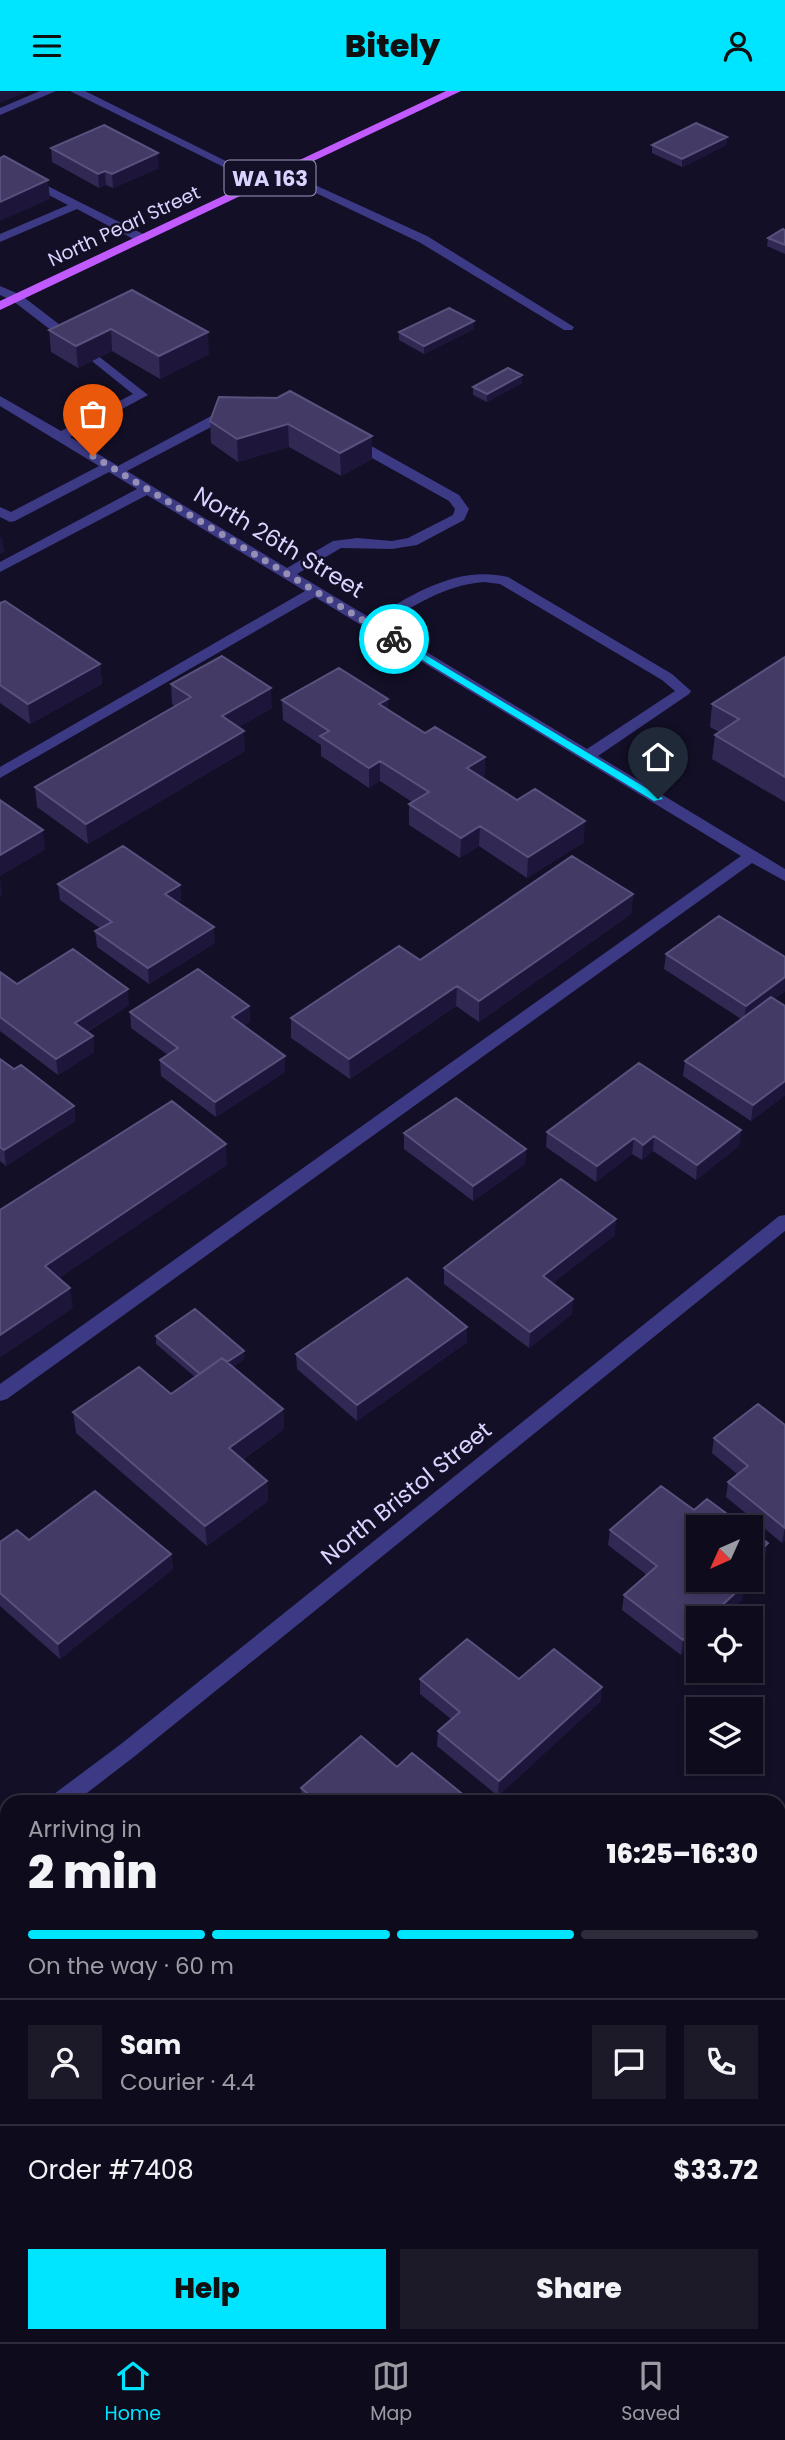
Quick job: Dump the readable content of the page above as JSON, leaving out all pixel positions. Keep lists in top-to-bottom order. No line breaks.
{"streets":{"main road":["WA 163","North Pearl Street"],"street":["North 26th Street","North Bristol Street"]},"north":"bottom left","page":{"header":"Bitely","heading":["2 min","Arriving in","16:25–16:30"],"panel":["Sam","Courier · 4.4","Order #7408","$33.72"],"bar":"On the way · 60 m","buttons":["Help","Share"],"tabs":["Home","Map","Saved"]}}
